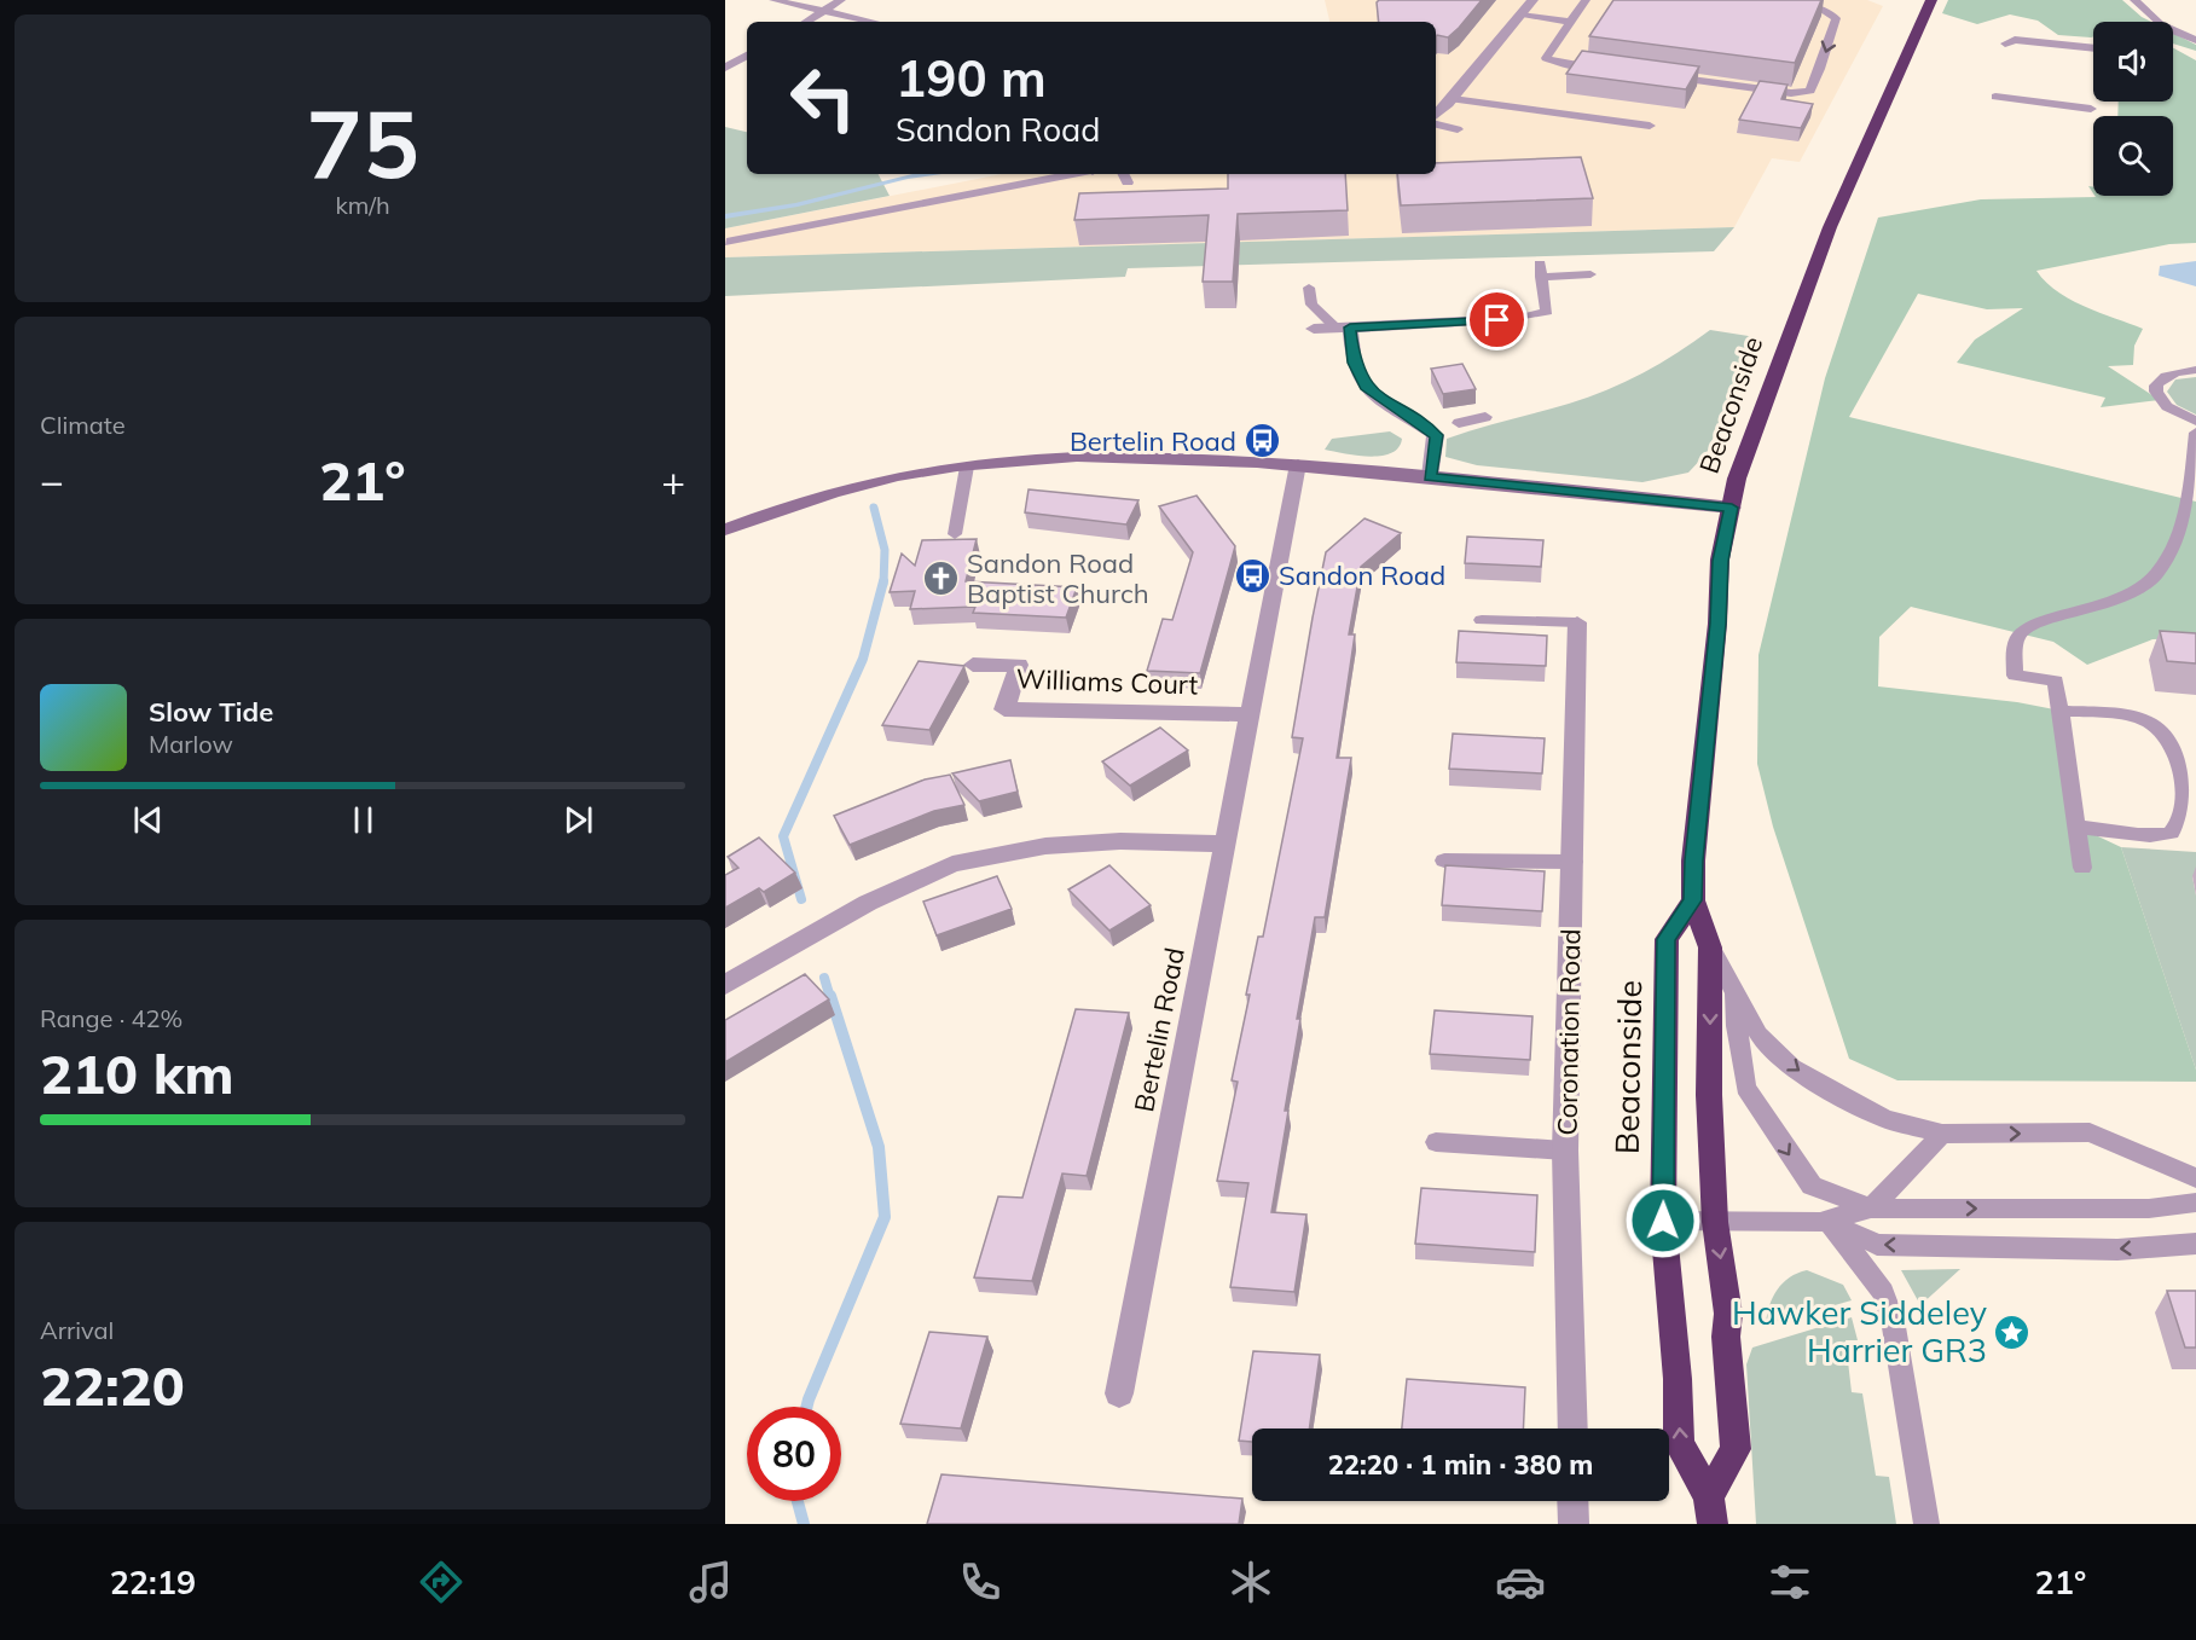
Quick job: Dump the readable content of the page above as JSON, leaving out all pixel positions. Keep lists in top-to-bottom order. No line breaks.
{"streets":{"highway":["Beaconside"],"street":["Williams Court","Bertelin Road","Coronation Road"]},"crossings":[["Williams Court","Bertelin Road"]],"places":{"bus stop":["Bertelin Road","Sandon Road"],"church":["Sandon Road Baptist Church"],"place":["Hawker Siddeley Harrier GR3"]},"page":{"tile":[["75","km/h"],"Climate",["Range · 42%","210 km"],["Arrival","22:20"]],"turn":["190 m","Sandon Road"],"heat":["−","21°","+"],"song":["Slow Tide","Marlow"],"limit":"80","trip":"22:20 · 1 min · 380 m","tabs":["22:19","21°"]}}
